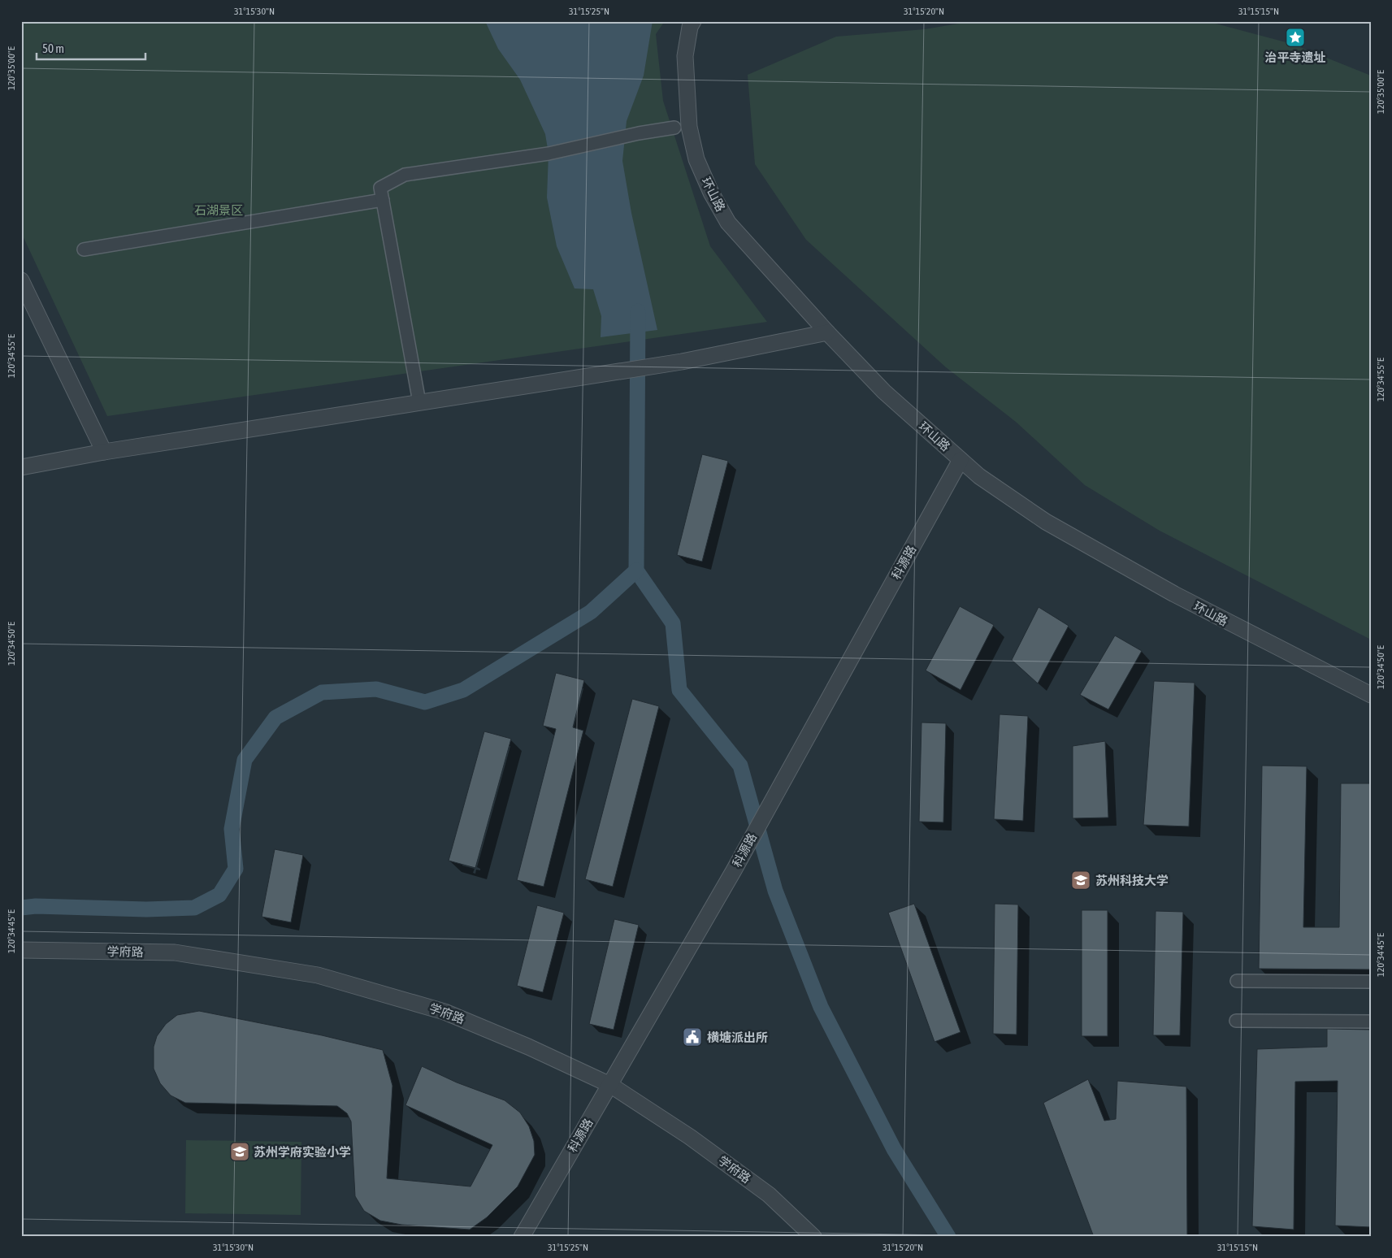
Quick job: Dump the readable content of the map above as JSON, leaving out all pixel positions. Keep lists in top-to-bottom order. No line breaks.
{"streets":{"street":["环山路","科源路","学府路"]},"crossings":[["环山路","科源路"],["科源路","学府路"]],"parks":["石湖景区"],"places":{"place":["治平寺遗址"],"school or university":["苏州科技大学","苏州学府实验小学"],"public building":["横塘派出所"]},"scale_bar":"50 m","coordinates":["31°15'30\"N","31°15'25\"N","31°15'20\"N","31°15'15\"N","120°35'00\"E","120°34'55\"E","120°34'50\"E","120°34'45\"E"]}
